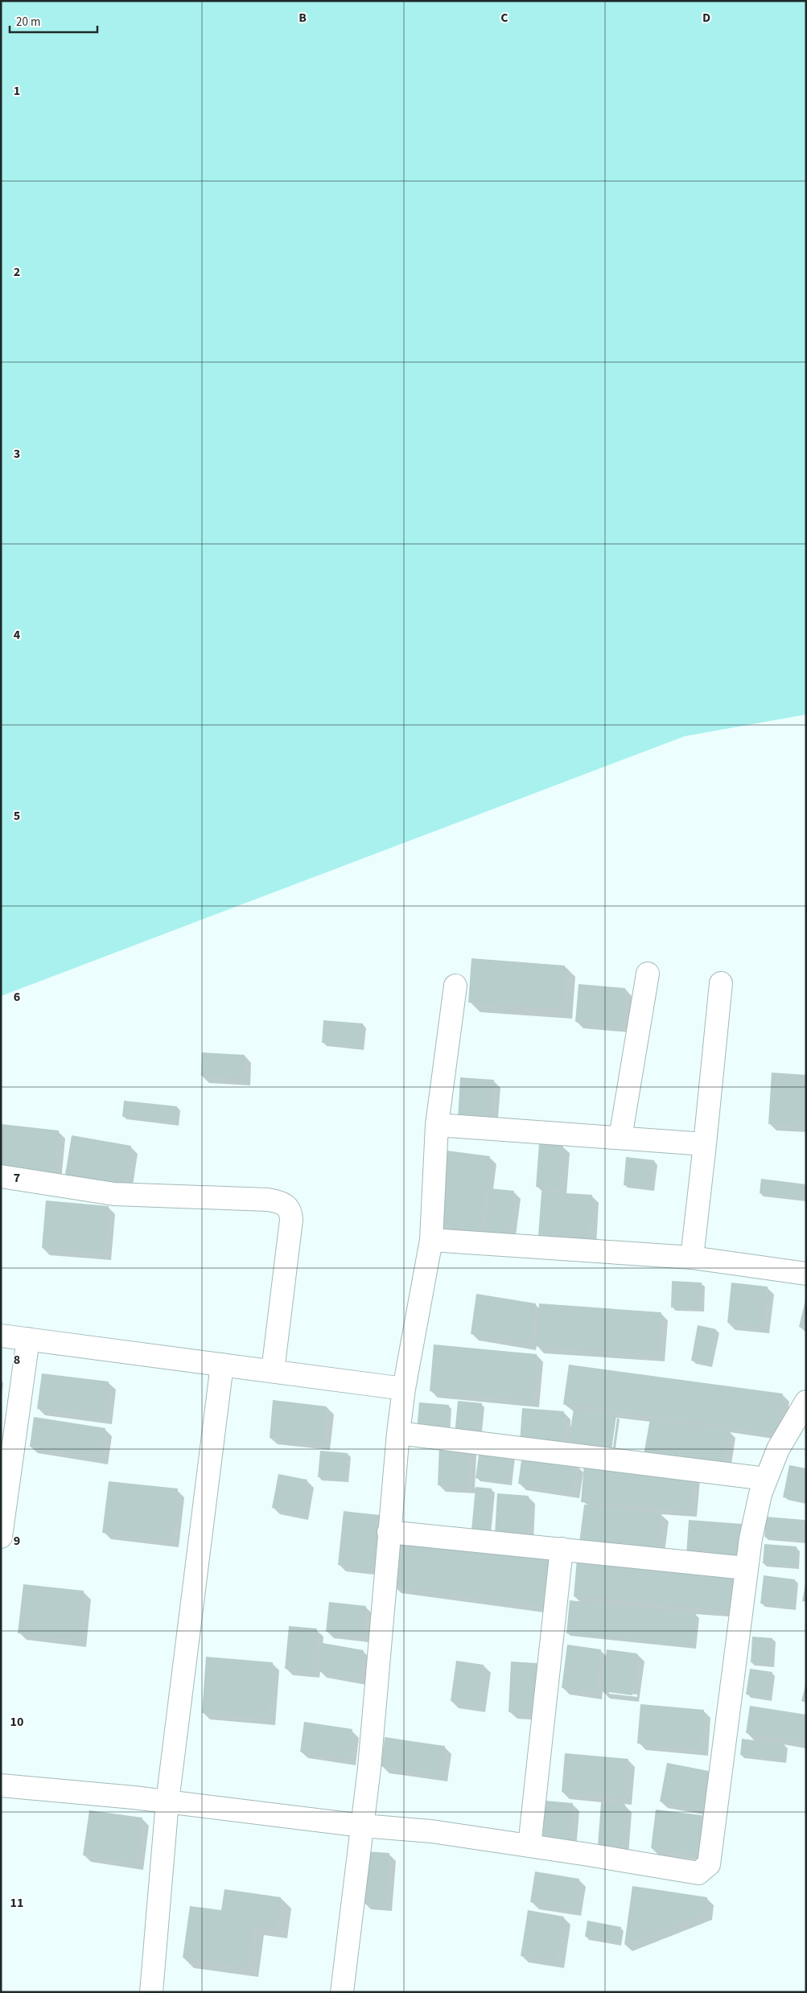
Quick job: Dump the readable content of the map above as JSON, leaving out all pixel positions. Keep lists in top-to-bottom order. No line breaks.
{"scale_bar":"20 m","grid":{"columns":["B","C","D"],"rows":["1","2","3","4","5","6","7","8","9","10","11"]}}
